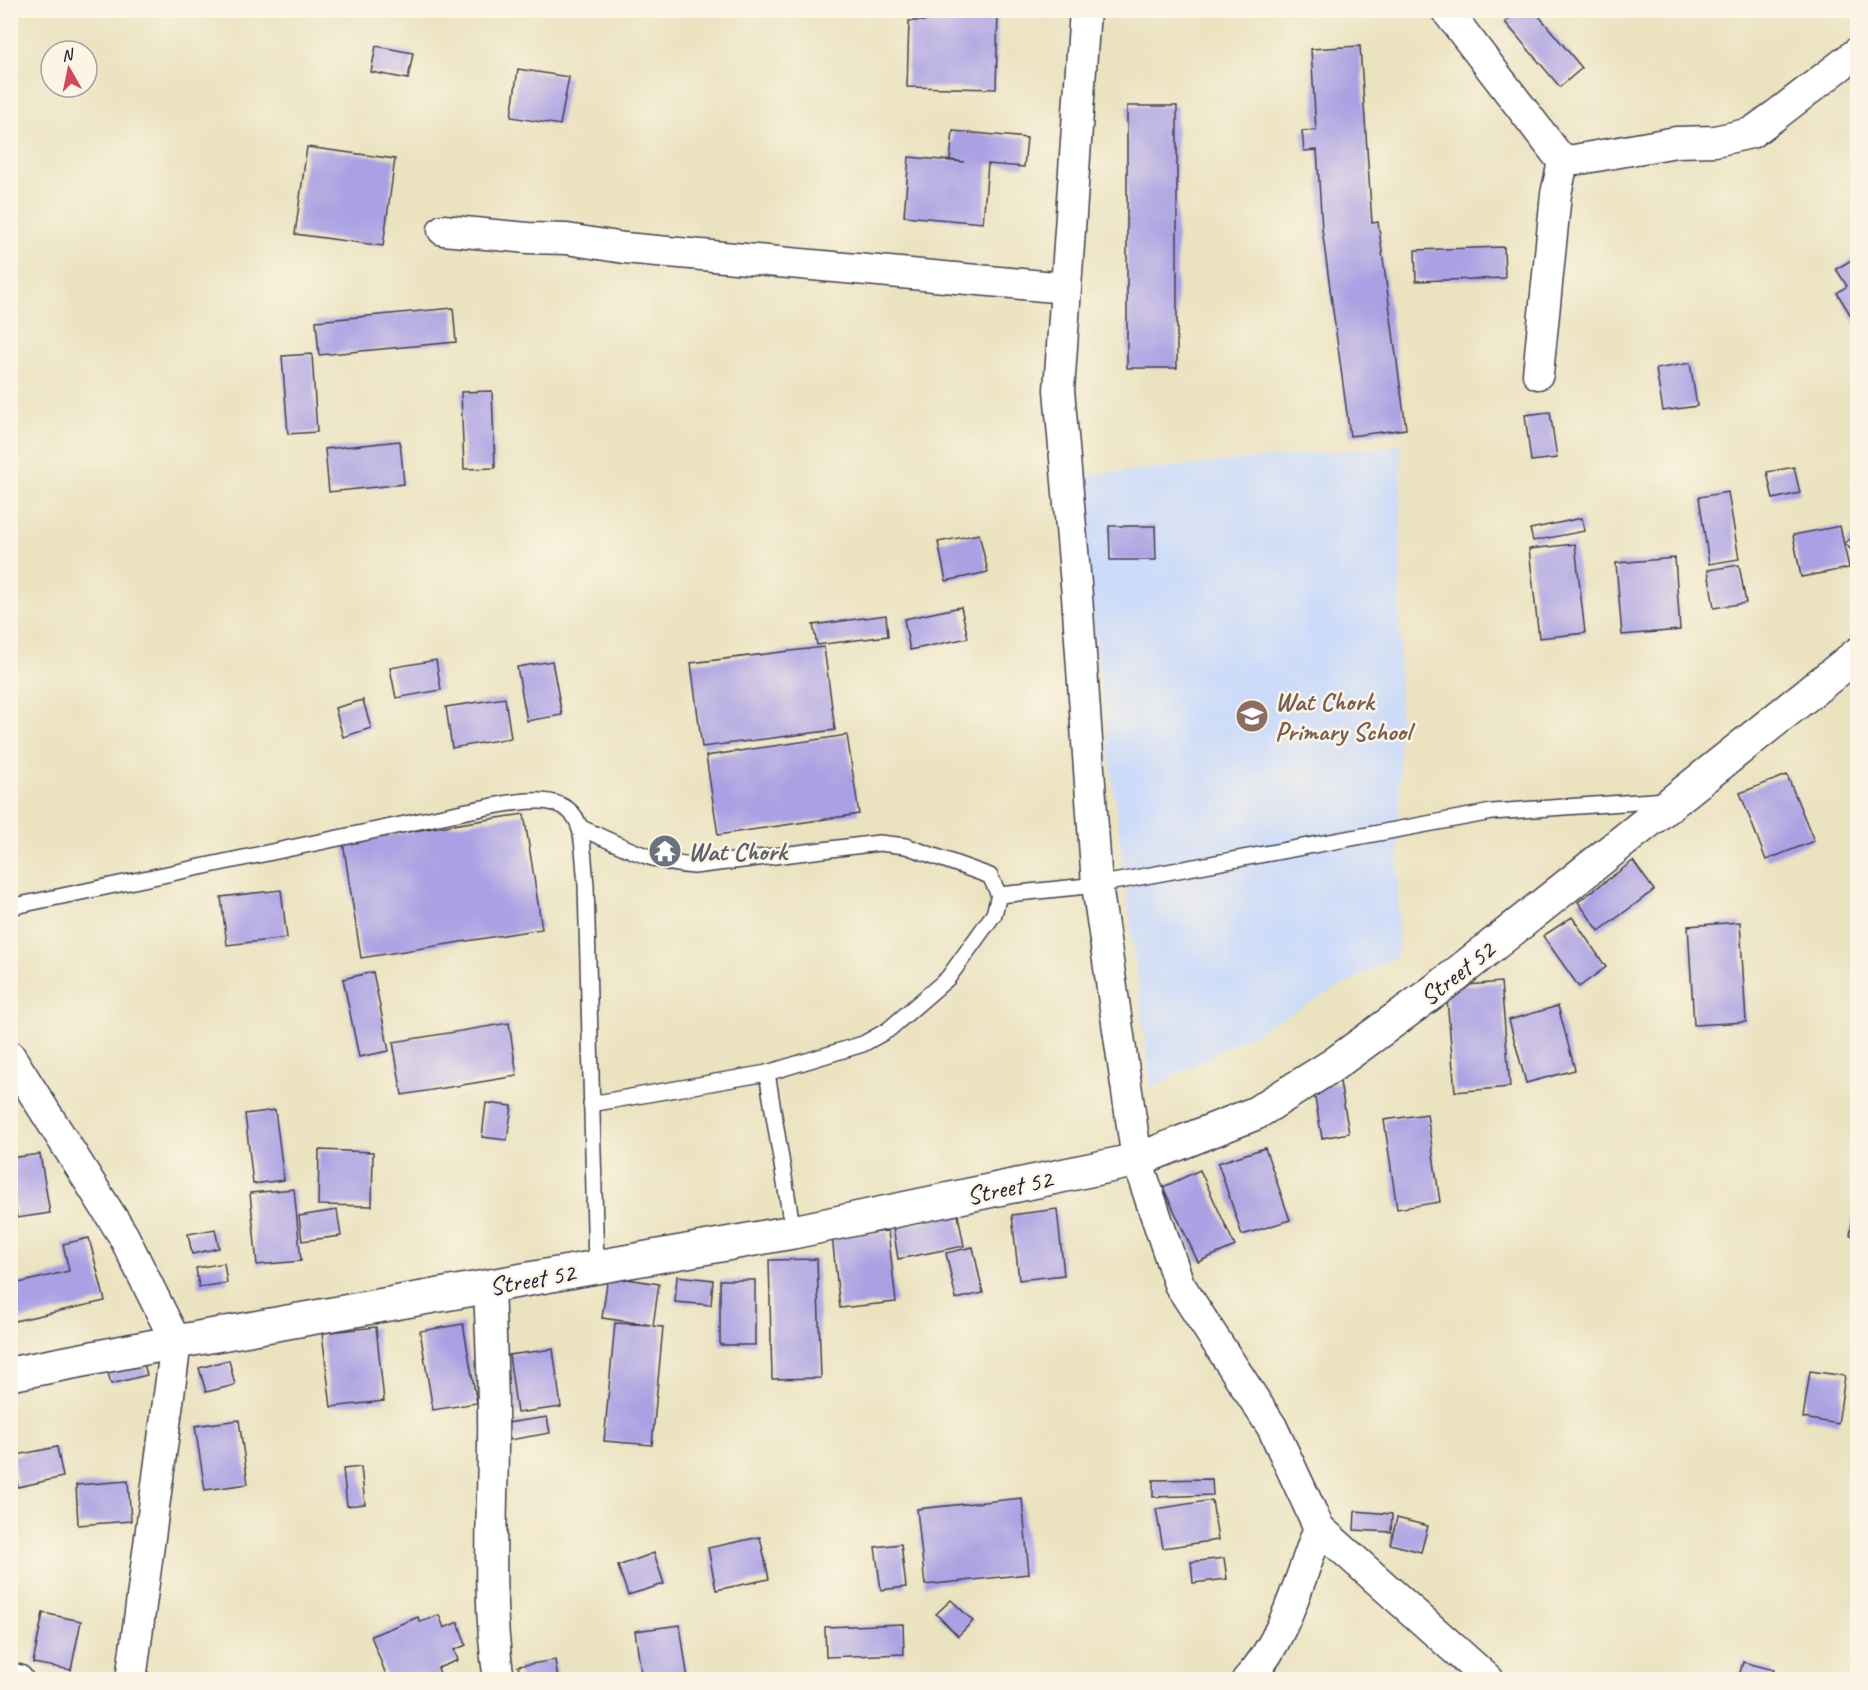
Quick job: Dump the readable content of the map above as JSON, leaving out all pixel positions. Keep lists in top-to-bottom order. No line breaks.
{"streets":{"street":["Street 52"]},"places":{"school or university":["Wat Chork Primary School"],"temple":["Wat Chork"]},"north":"top"}
